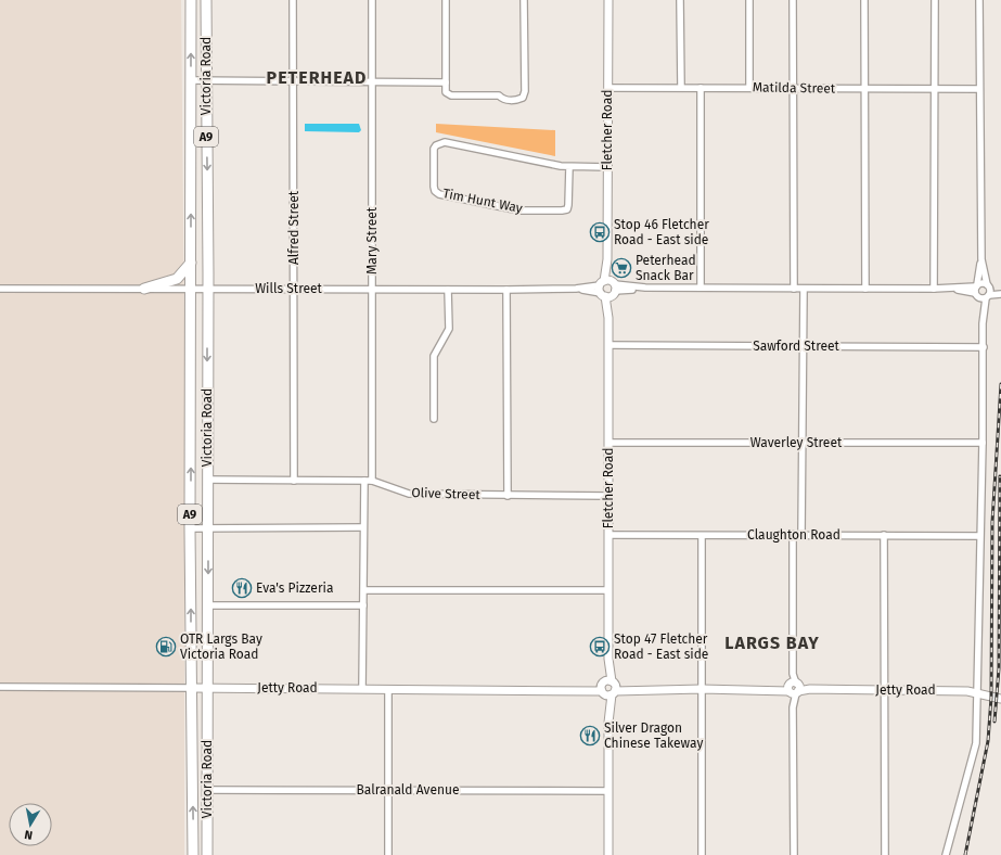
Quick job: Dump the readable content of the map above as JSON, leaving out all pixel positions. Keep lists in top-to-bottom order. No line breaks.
{"streets":{"highway":["Victoria Road","A9"],"street":["Matilda Street","Fletcher Road","Tim Hunt Way","Alfred Street","Mary Street","Wills Street","Sawford Street","Waverley Street","Olive Street","Claughton Road","Jetty Road","Balranald Avenue"]},"crossings":[["Victoria Road","Wills Street"],["Victoria Road","Olive Street"],["Victoria Road","Jetty Road"],["Victoria Road","Balranald Avenue"],["Matilda Street","Fletcher Road"],["Fletcher Road","Tim Hunt Way"],["Fletcher Road","Wills Street"],["Fletcher Road","Sawford Street"],["Fletcher Road","Waverley Street"],["Fletcher Road","Olive Street"],["Fletcher Road","Claughton Road"],["Fletcher Road","Jetty Road"],["Fletcher Road","Balranald Avenue"],["Alfred Street","Wills Street"],["Alfred Street","Olive Street"],["Mary Street","Wills Street"],["Mary Street","Olive Street"]],"districts":["PETERHEAD","LARGS BAY"],"places":{"bus stop":["Stop 46 Fletcher Road - East side","Stop 47 Fletcher Road - East side"],"supermarket":["Peterhead Snack Bar"],"restaurant":["Eva's Pizzeria","Silver Dragon Chinese Takeway"],"fuel station":["OTR Largs Bay Victoria Road"]},"north":"bottom"}
